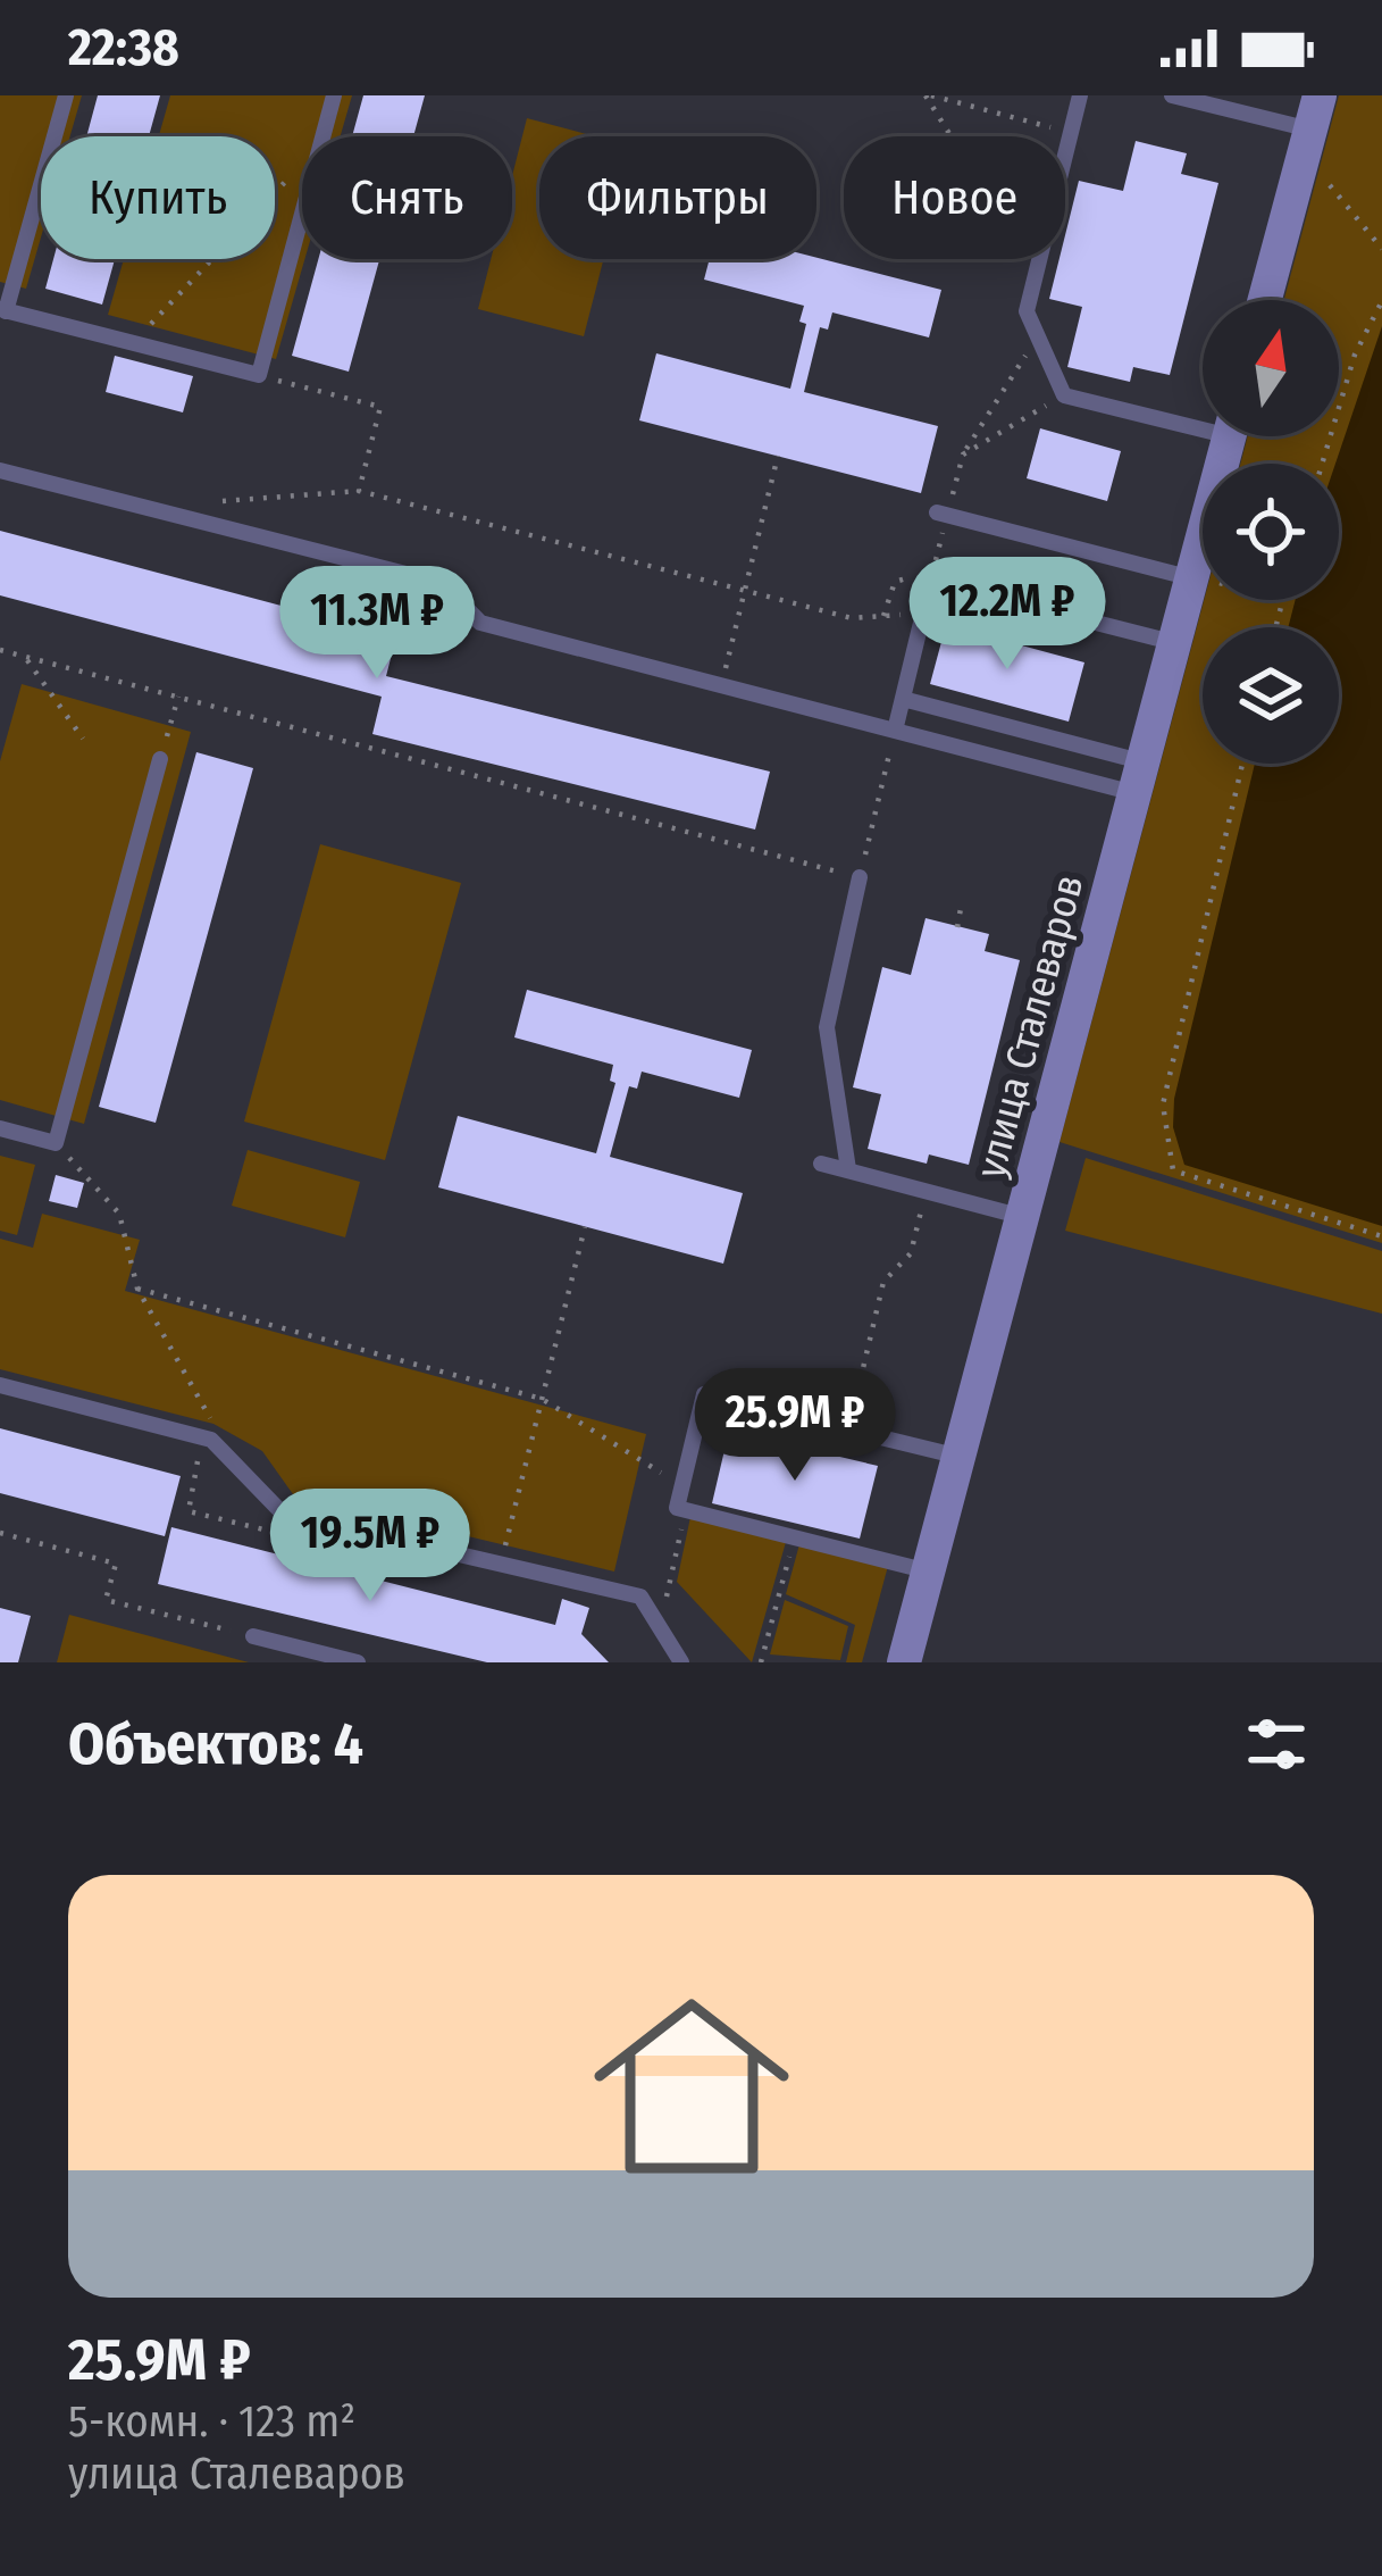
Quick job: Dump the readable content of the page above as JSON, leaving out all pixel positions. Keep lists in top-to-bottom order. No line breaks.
{"streets":{"main road":["улица Сталеваров"]},"north":"top","page":{"status":"22:38","chip":["Купить","Снять","Фильтры","Новое"],"price":["12.2M ₽","11.3M ₽","25.9M ₽","19.5M ₽"],"heading":"Объектов: 4","list":[{"name":"25.9M ₽","note":"5-комн. · 123 m² · улица Сталеваров"}]}}
